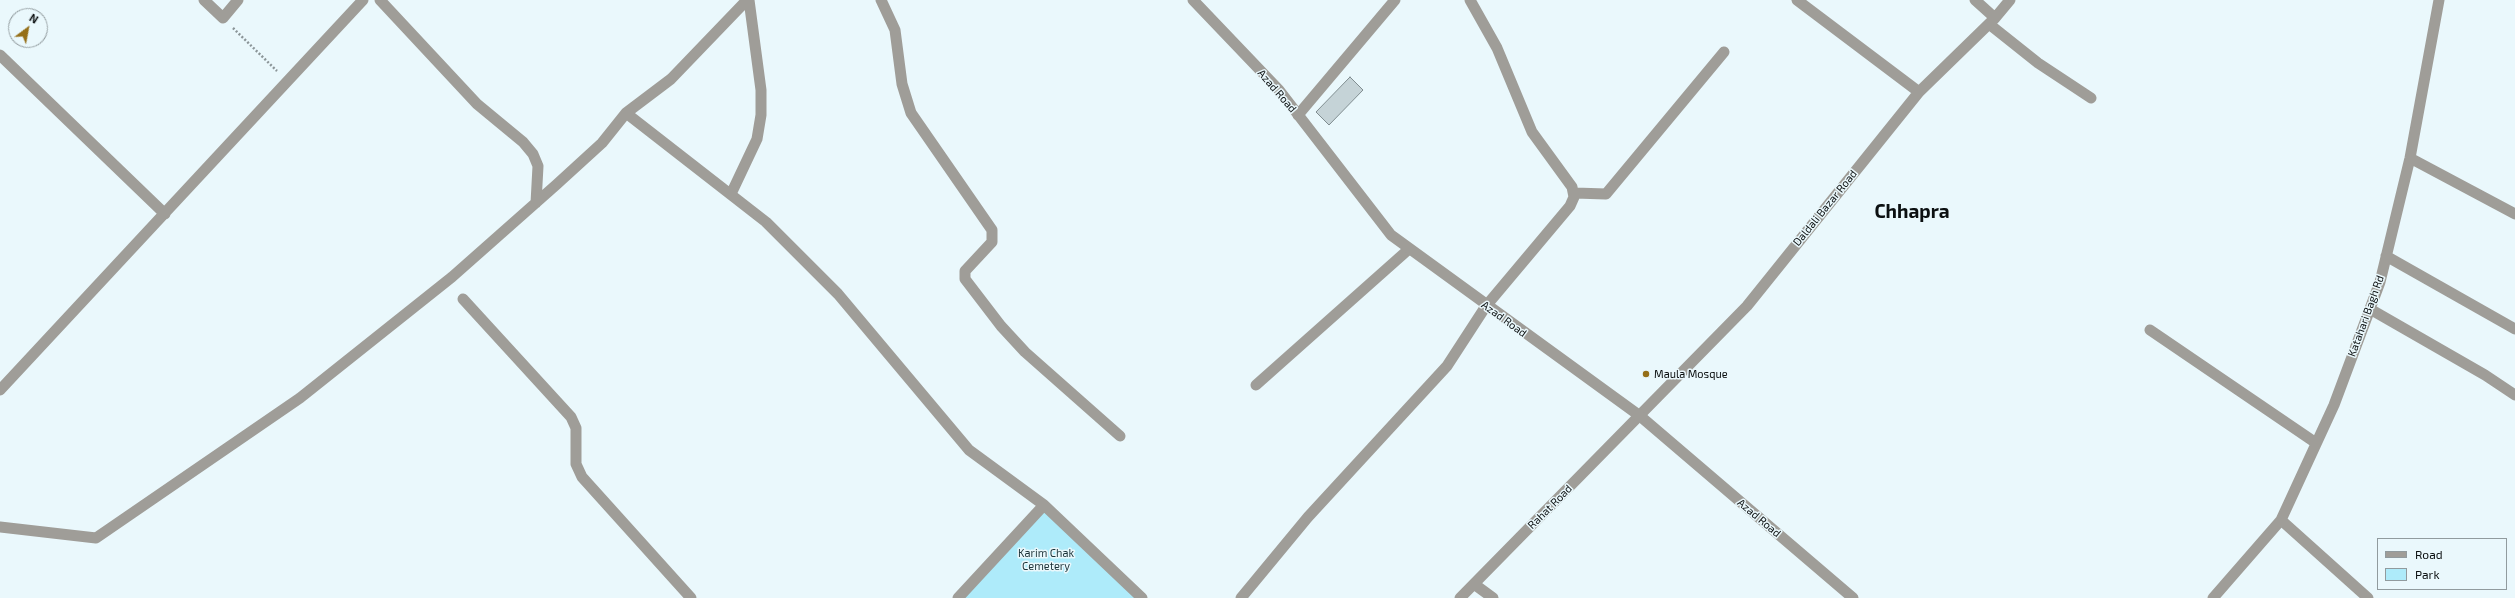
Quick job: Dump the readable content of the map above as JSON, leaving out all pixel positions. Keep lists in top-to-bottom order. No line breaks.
{"streets":{"street":["Azad Road","Daldali Bazar Road","Katahari Bagh Rd","Rahat Road"]},"crossings":[["Azad Road","Daldali Bazar Road"],["Azad Road","Rahat Road"],["Daldali Bazar Road","Rahat Road"]],"districts":["Chhapra"],"parks":["Karim Chak Cemetery"],"places":["Maula Mosque"],"legend":["Road","Park"],"north":"top right"}
